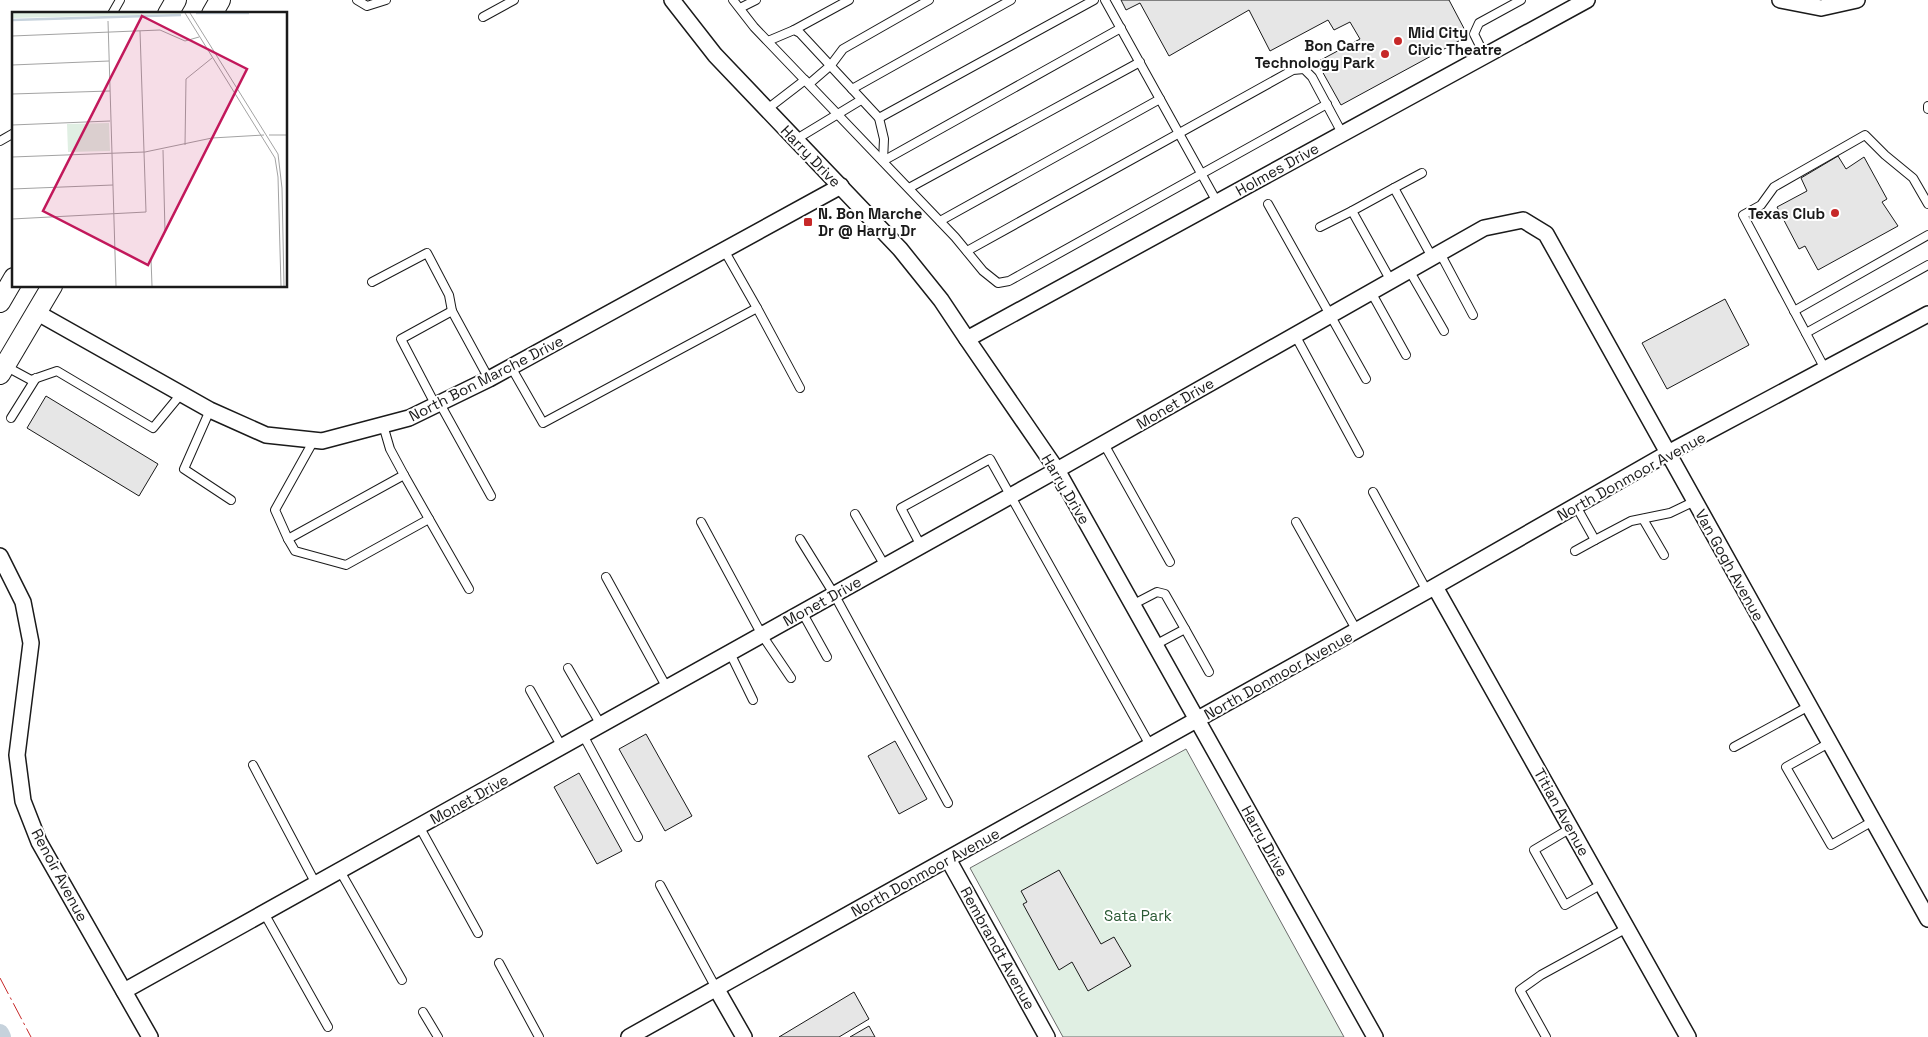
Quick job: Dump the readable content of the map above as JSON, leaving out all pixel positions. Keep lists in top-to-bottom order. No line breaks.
{"streets":{"street":["Harry Drive","Holmes Drive","North Bon Marche Drive","Monet Drive","North Donmoor Avenue","Van Gogh Avenue","Titian Avenue","Renoir Avenue","Rembrandt Avenue"]},"crossings":[["Harry Drive","Holmes Drive"],["Harry Drive","North Bon Marche Drive"],["Harry Drive","Monet Drive"],["Harry Drive","North Donmoor Avenue"],["Monet Drive","Van Gogh Avenue"],["Monet Drive","Renoir Avenue"],["North Donmoor Avenue","Van Gogh Avenue"],["North Donmoor Avenue","Titian Avenue"],["North Donmoor Avenue","Rembrandt Avenue"]],"parks":["Sata Park"],"places":{"other":["Mid City Civic Theatre","Bon Carre Technology Park","Texas Club"],"transit":["N. Bon Marche Dr @ Harry Dr"]}}
